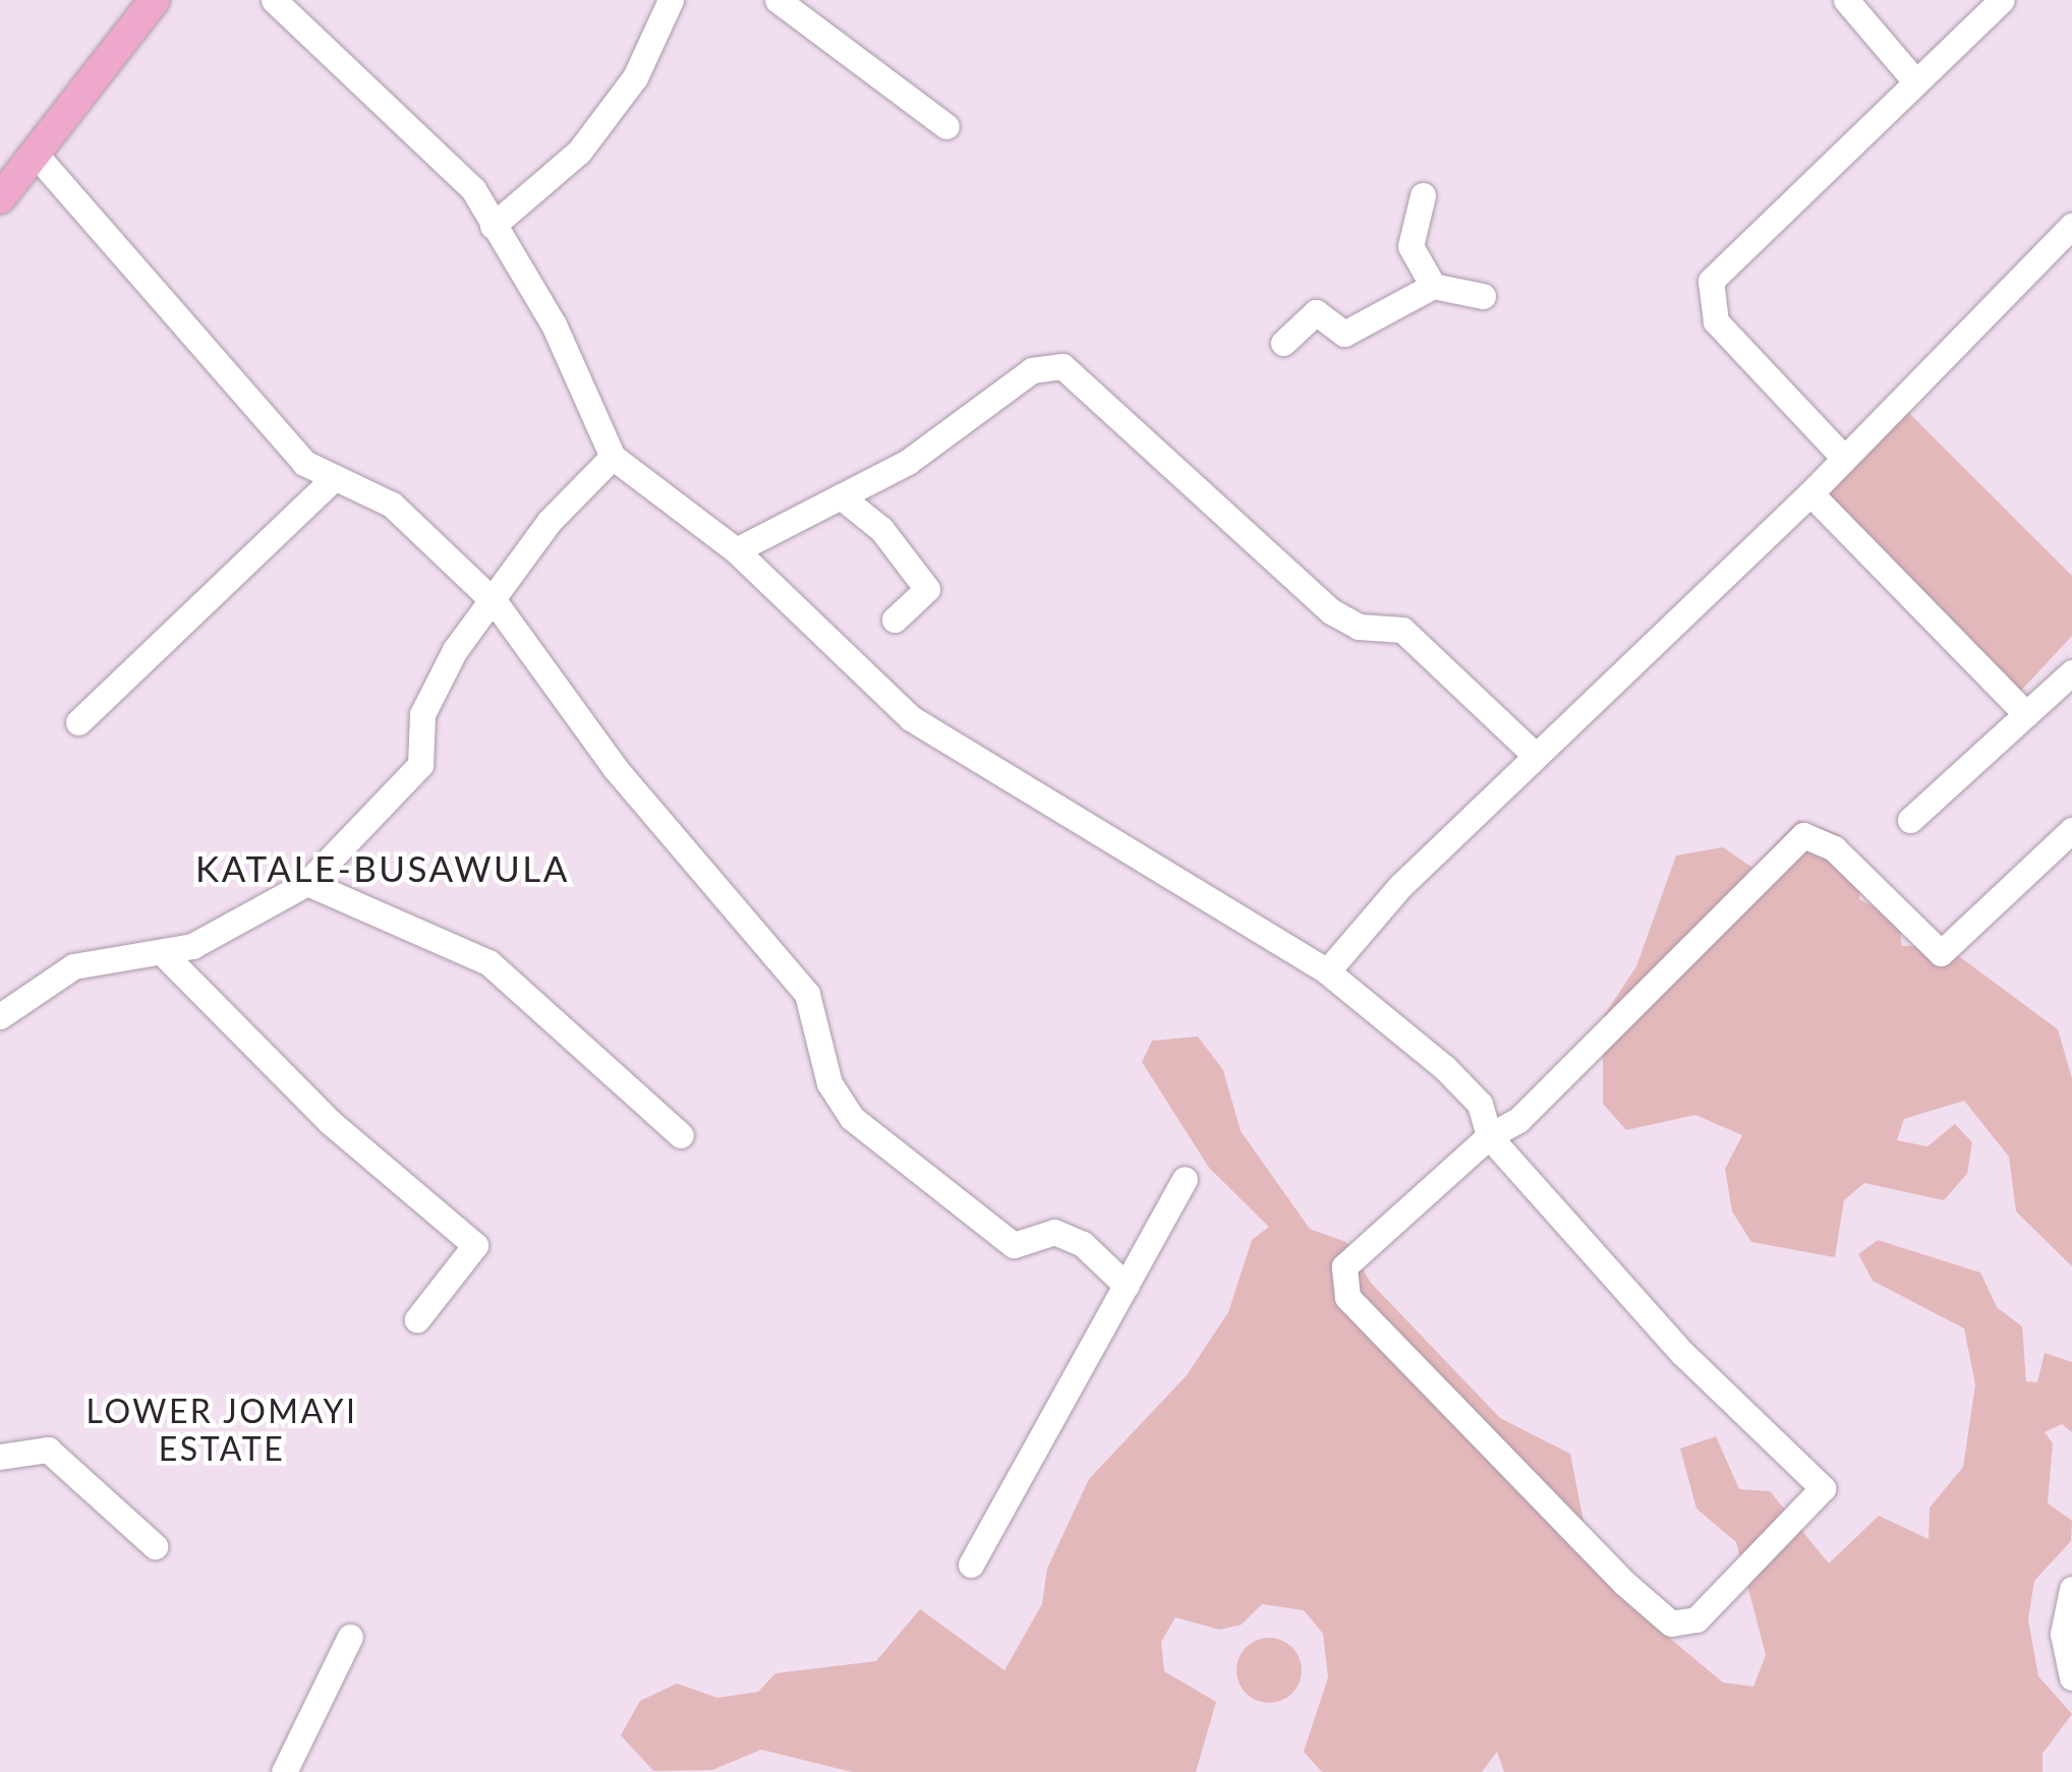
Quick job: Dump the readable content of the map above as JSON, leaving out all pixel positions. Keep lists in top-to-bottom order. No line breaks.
{"districts":["KATALE-BUSAWULA","LOWER JOMAYI ESTATE"]}
